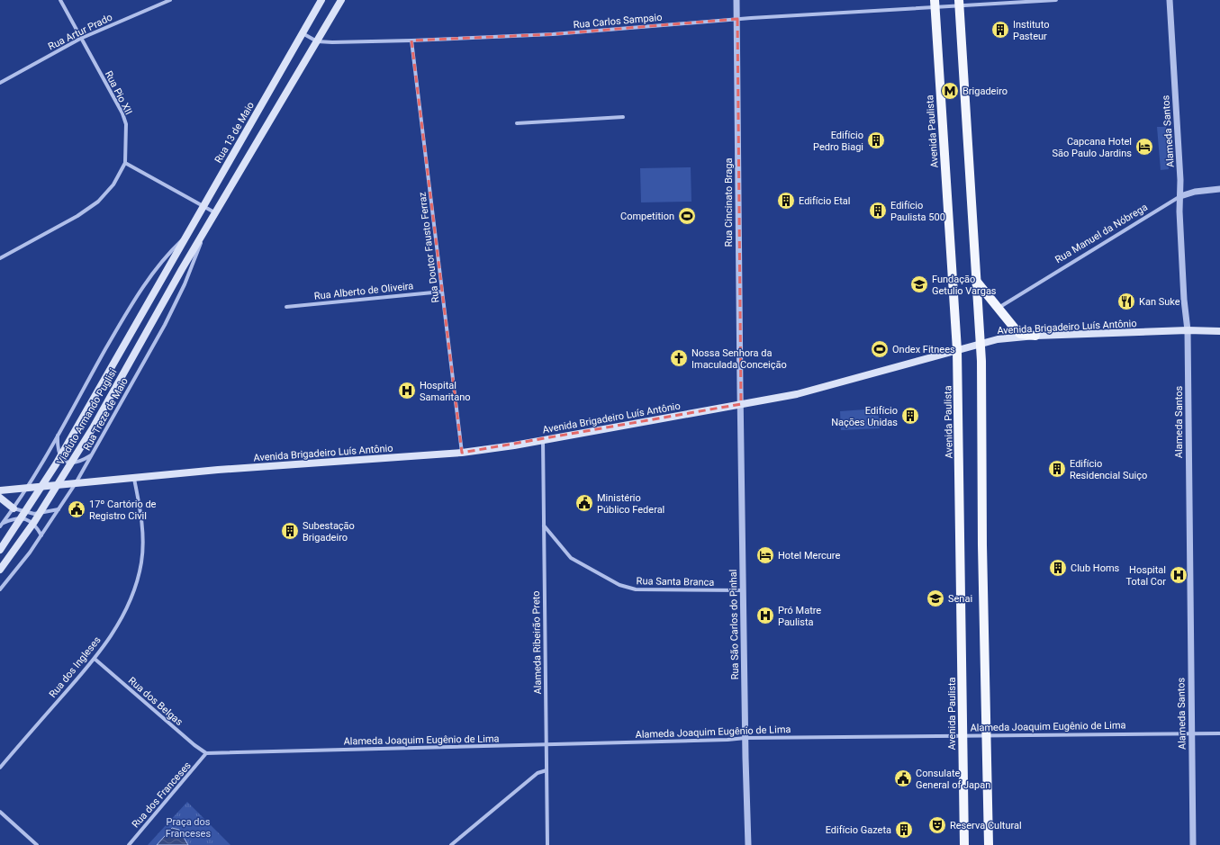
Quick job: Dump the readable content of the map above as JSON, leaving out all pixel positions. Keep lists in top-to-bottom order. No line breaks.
{"streets":{"main road":["Avenida Paulista","Rua 13 de Maio","Avenida Brigadeiro Luís Antônio","Viaduto Armando Puglisi"],"street":["Rua Carlos Sampaio","Rua Artur Prado","Rua Pio XII","Alameda Santos","Rua Cincinato Braga","Rua Manuel da Nóbrega","Rua Doutor Fausto Ferraz","Rua Alberto de Oliveira","Rua Treze de Maio","Rua Santa Branca","Rua São Carlos do Pinhal","Alameda Ribeirão Preto","Rua dos Ingleses","Rua dos Belgas","Alameda Joaquim Eugênio de Lima","Rua dos Franceses"]},"crossings":[["Rua Carlos Sampaio","Avenida Paulista"],["Rua Carlos Sampaio","Rua 13 de Maio"],["Rua Carlos Sampaio","Rua Cincinato Braga"],["Rua Carlos Sampaio","Rua Doutor Fausto Ferraz"],["Rua Artur Prado","Rua Pio XII"],["Avenida Paulista","Avenida Brigadeiro Luís Antônio"],["Avenida Paulista","Alameda Joaquim Eugênio de Lima"],["Alameda Santos","Rua Manuel da Nóbrega"],["Alameda Santos","Avenida Brigadeiro Luís Antônio"],["Alameda Santos","Alameda Joaquim Eugênio de Lima"],["Rua 13 de Maio","Viaduto Armando Puglisi"],["Rua Cincinato Braga","Avenida Brigadeiro Luís Antônio"],["Rua Cincinato Braga","Rua São Carlos do Pinhal"],["Rua Doutor Fausto Ferraz","Rua Alberto de Oliveira"],["Rua Doutor Fausto Ferraz","Avenida Brigadeiro Luís Antônio"],["Avenida Brigadeiro Luís Antônio","Rua Treze de Maio"],["Avenida Brigadeiro Luís Antônio","Rua São Carlos do Pinhal"],["Avenida Brigadeiro Luís Antônio","Alameda Ribeirão Preto"],["Avenida Brigadeiro Luís Antônio","Rua dos Ingleses"],["Rua Treze de Maio","Viaduto Armando Puglisi"],["Rua Santa Branca","Rua São Carlos do Pinhal"],["Rua Santa Branca","Alameda Ribeirão Preto"],["Rua São Carlos do Pinhal","Alameda Joaquim Eugênio de Lima"],["Alameda Ribeirão Preto","Alameda Joaquim Eugênio de Lima"],["Rua dos Ingleses","Rua dos Belgas"],["Rua dos Belgas","Alameda Joaquim Eugênio de Lima"],["Rua dos Belgas","Rua dos Franceses"],["Alameda Joaquim Eugênio de Lima","Rua dos Franceses"]],"parks":["Praça dos Franceses"],"places":{"building":["Instituto Pasteur","Edifício Pedro Biagi","Edifício Etal","Edifício Paulista 500","Edifício Nações Unidas","Edifício Residencial Suiço","Subestação Brigadeiro","Club Homs","Edifício Gazeta"],"metro station":["Brigadeiro"],"hotel":["Capcana Hotel São Paulo Jardins","Hotel Mercure"],"sports":["Competition","Ondex Fitnees"],"school or university":["Fundação Getulio Vargas","Senai"],"restaurant":["Kan Suke"],"church":["Nossa Senhora da Imaculada Conceição"],"hospital":["Hospital Samaritano","Hospital Total Cor","Pró Matre Paulista"],"public building":["Ministério Público Federal","17º Cartório de Registro Civil","Consulate General of Japan"],"theatre":["Reserva Cultural"]}}
